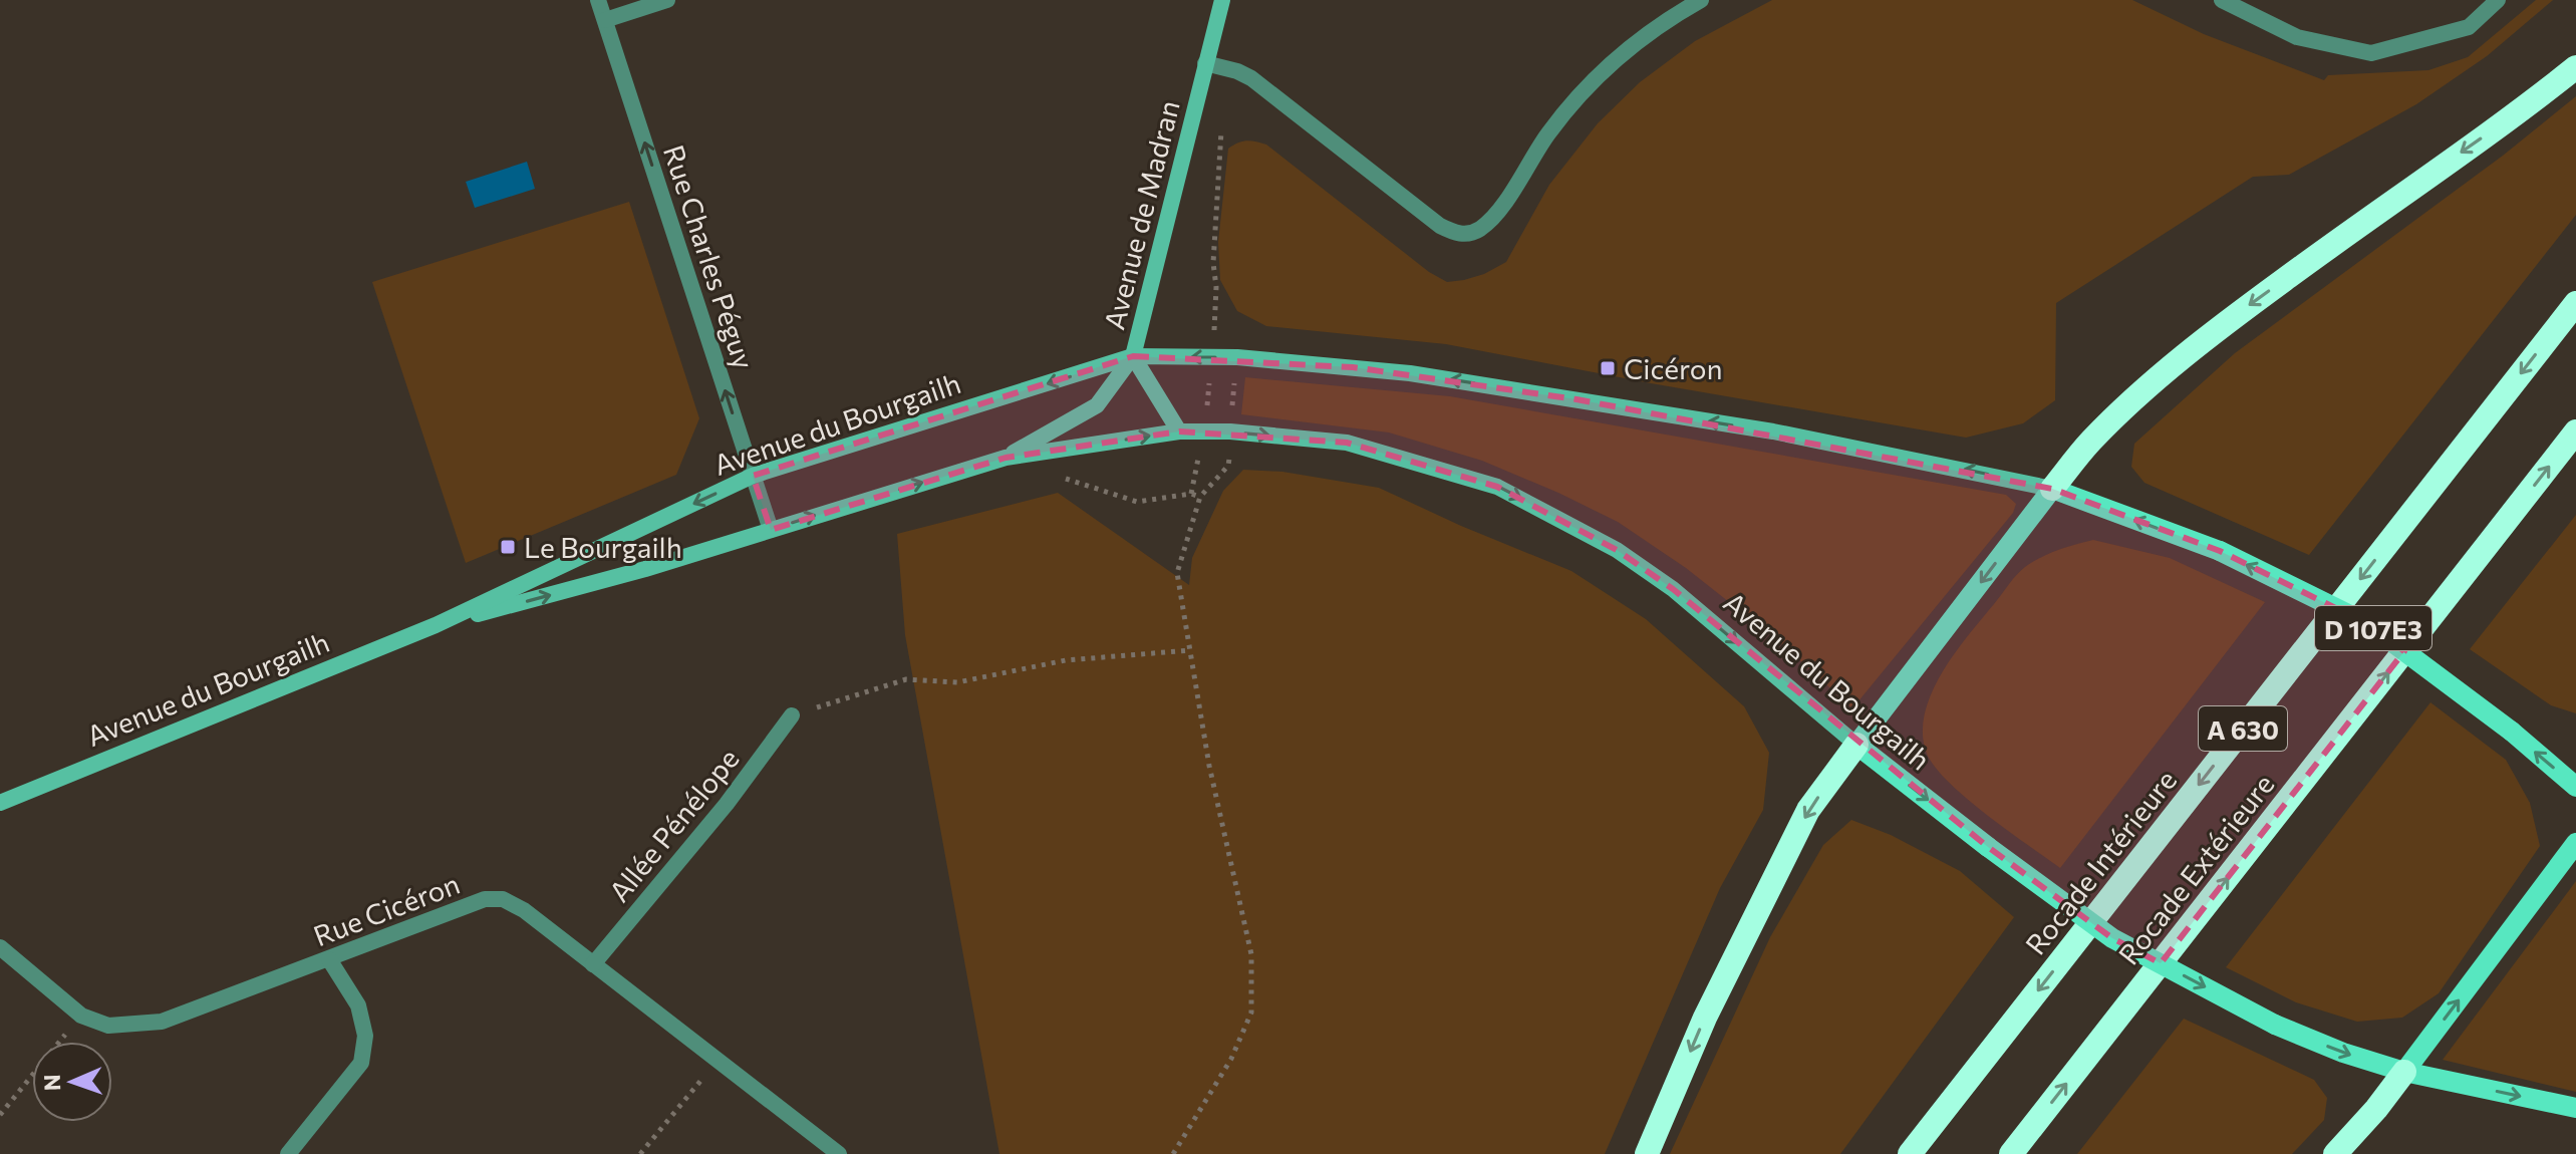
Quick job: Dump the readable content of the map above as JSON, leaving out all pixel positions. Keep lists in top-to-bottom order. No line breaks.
{"streets":{"highway":["A 630","Rocade Intérieure","Rocade Extérieure"],"main road":["Avenue de Madran","Avenue du Bourgailh","D 107E3"],"street":["Rue Charles Péguy","Allée Pénélope","Rue Cicéron"]},"crossings":[["Avenue de Madran","Avenue du Bourgailh"],["Rue Charles Péguy","Avenue du Bourgailh"],["Allée Pénélope","Rue Cicéron"]],"one_way":["Rue Charles Péguy","Rocade Intérieure","Rocade Extérieure"],"places":{"transit":["Cicéron","Le Bourgailh"]},"north":"left"}
